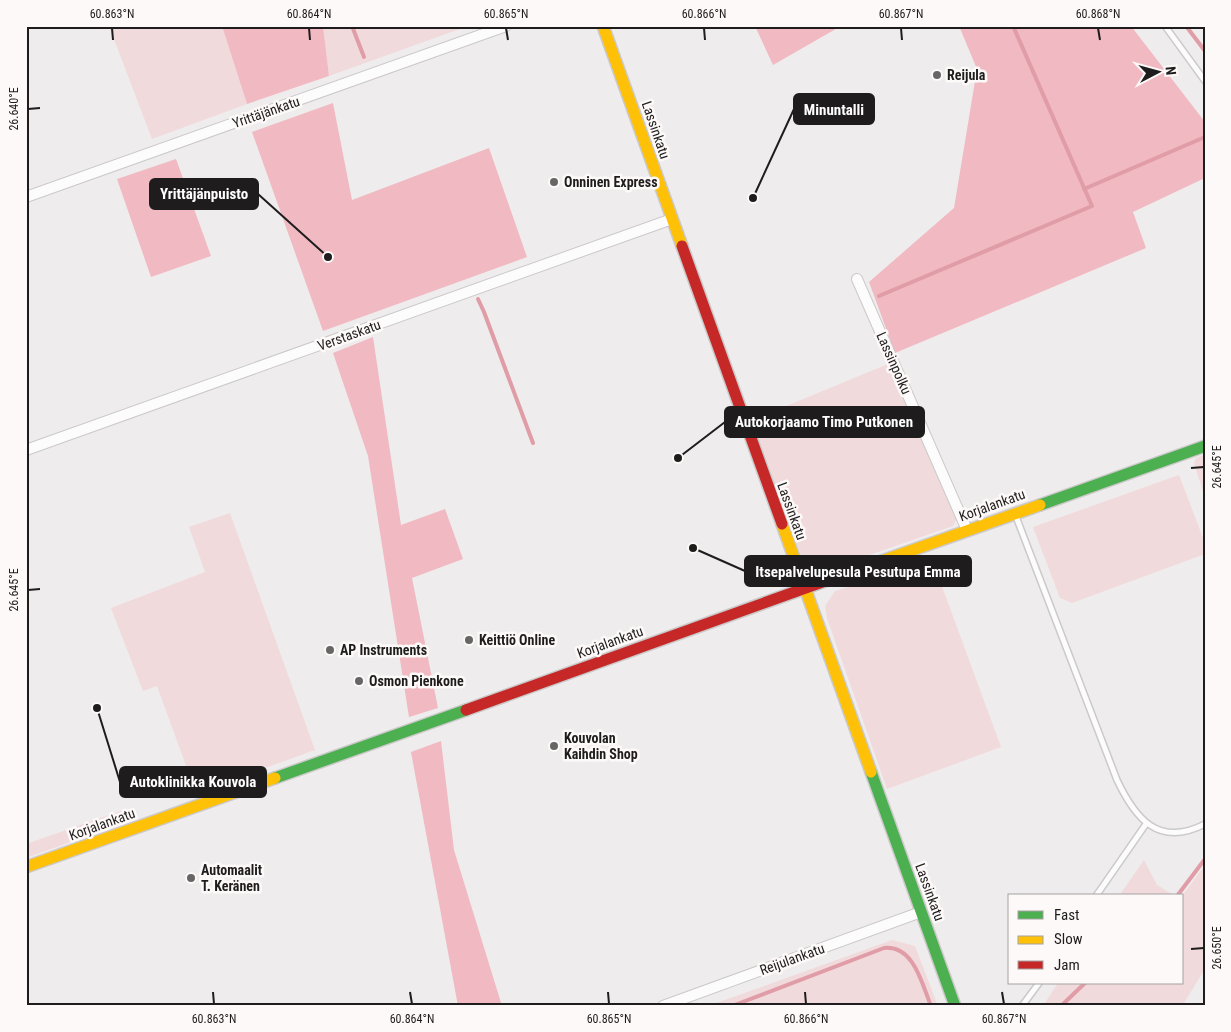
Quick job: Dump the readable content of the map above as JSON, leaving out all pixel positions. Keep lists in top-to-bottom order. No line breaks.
{"streets":{"street":["Yrittäjänkatu","Lassinkatu","Verstaskatu","Lassinpolku","Korjalankatu","Reijulankatu"]},"crossings":[["Lassinkatu","Verstaskatu"],["Lassinkatu","Korjalankatu"],["Lassinkatu","Reijulankatu"],["Lassinpolku","Korjalankatu"]],"places":["Reijula","Onninen Express","Minuntalli","Yrittäjänpuisto","Autokorjaamo Timo Putkonen","Itsepalvelupesula Pesutupa Emma","Keittiö Online","AP Instruments","Osmon Pienkone","Autoklinikka Kouvola","Kouvolan Kaihdin Shop","Automaalit T. Keränen"],"legend":["Fast","Slow","Jam"],"north":"right","coordinates":["60.863°N","60.864°N","60.865°N","60.866°N","60.867°N","60.868°N","26.640°E","26.645°E","26.650°E"]}
